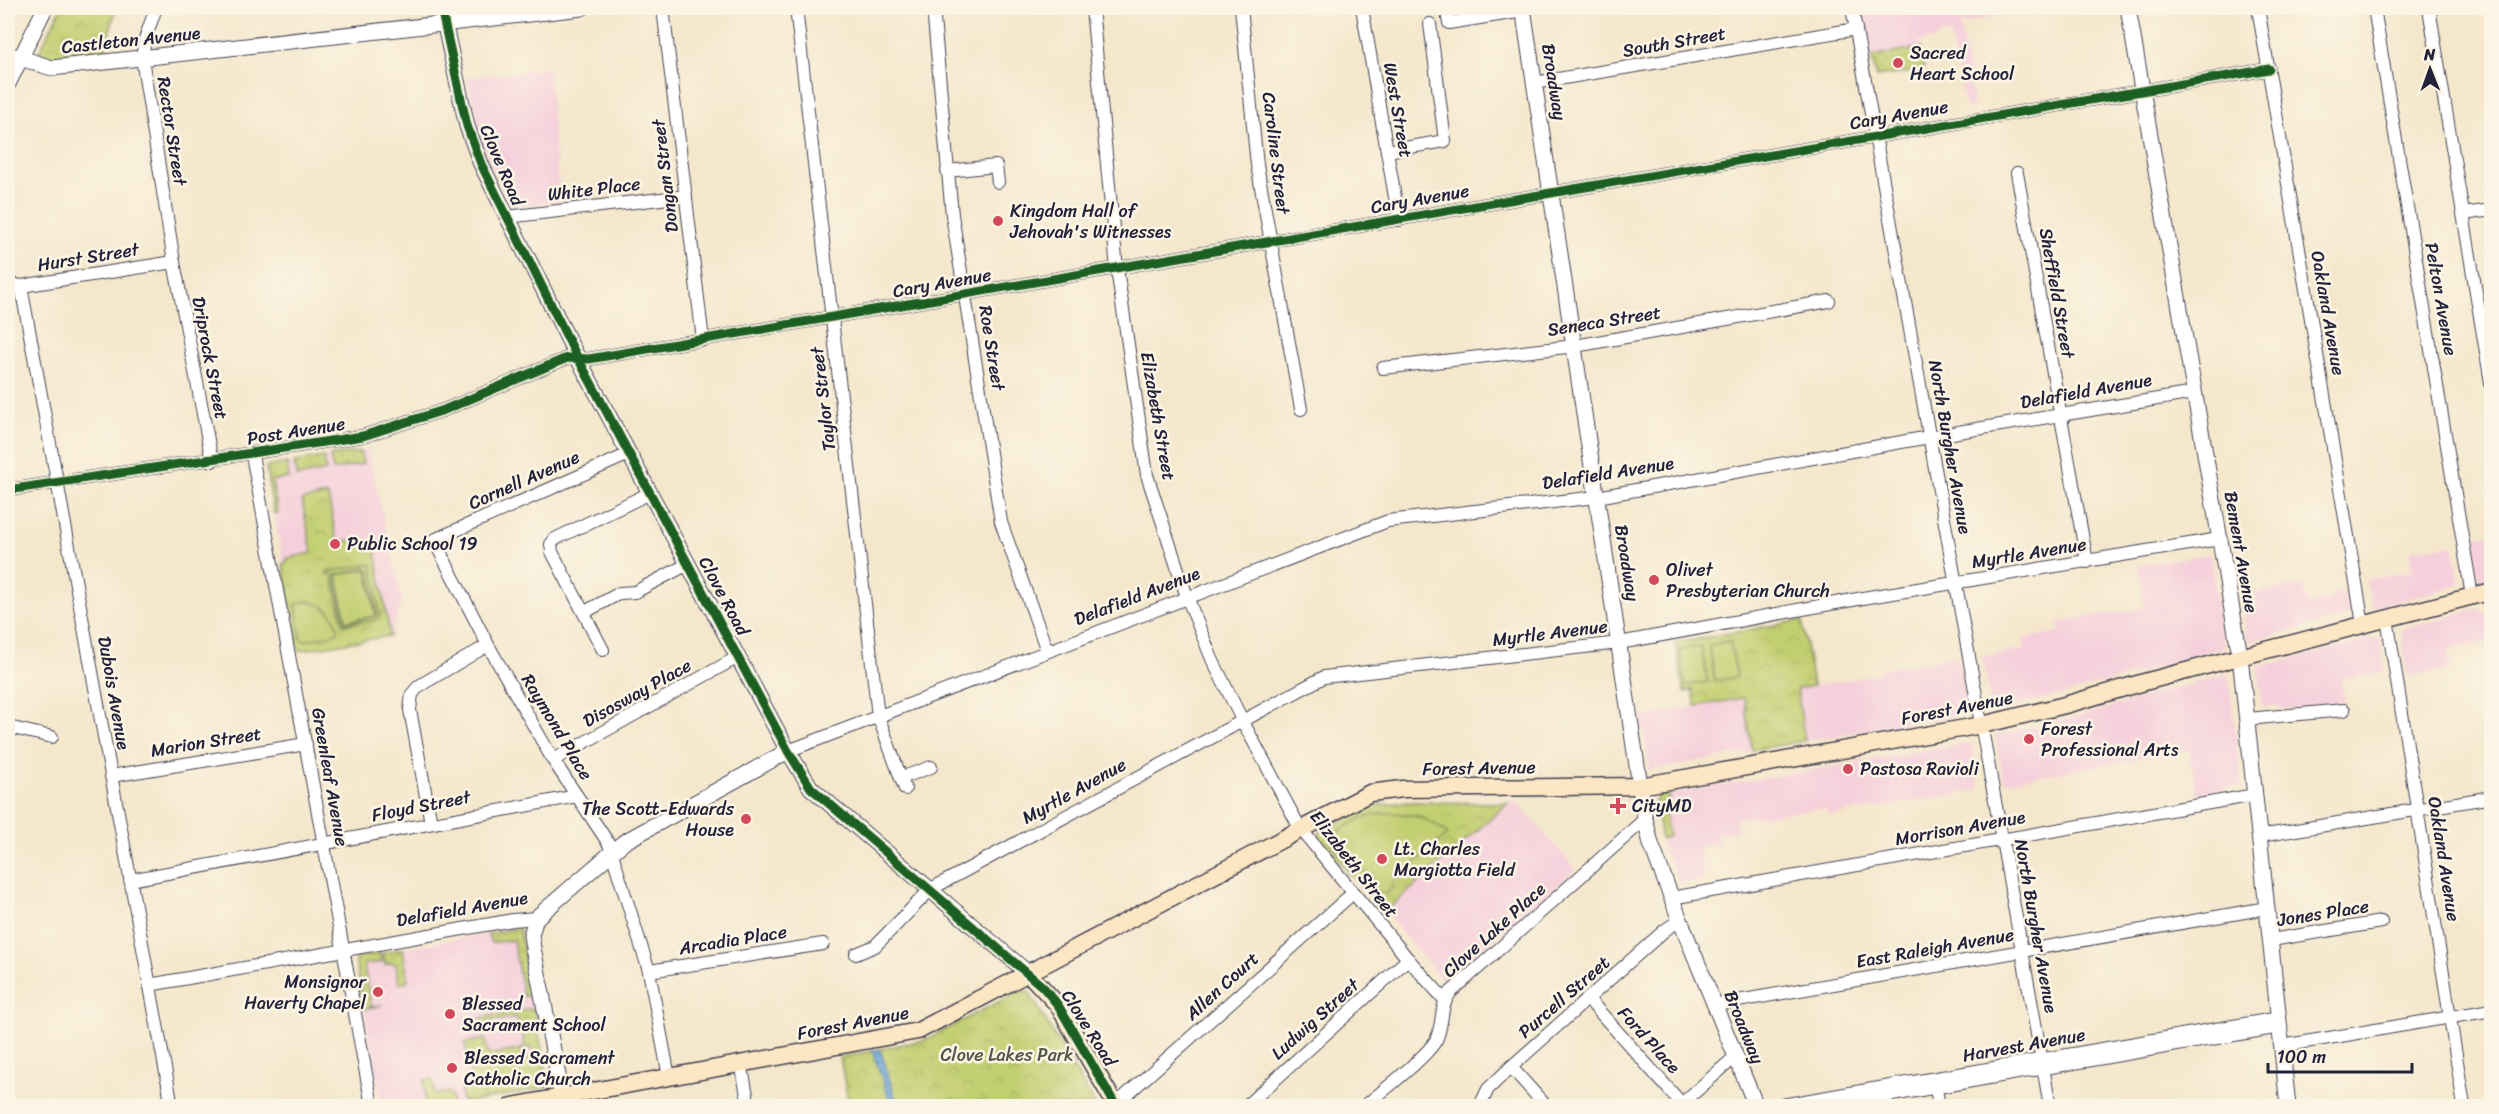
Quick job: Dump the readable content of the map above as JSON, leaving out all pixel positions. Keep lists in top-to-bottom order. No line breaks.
{"streets":{"main road":["Clove Road","Forest Avenue"],"street":["Castleton Avenue","South Street","Broadway","West Street","Cary Avenue","Rector Street","Caroline Street","Dongan Street","White Place","Hurst Street","Sheffield Street","Pelton Avenue","Oakland Avenue","Seneca Street","Roe Street","Driprock Street","Delafield Avenue","Taylor Street","Elizabeth Street","Post Avenue","North Burgher Avenue","Cornell Avenue","Bement Avenue","Myrtle Avenue","Dubois Avenue","Disosway Place","Raymond Place","Marion Street","Greenleaf Avenue","Floyd Street","Morrison Avenue","Jones Place","Clove Lake Place","Arcadia Place","East Raleigh Avenue","Allen Court","Purcell Street","Ludwig Street","Ford Place","Harvest Avenue"]},"crossings":[["Castleton Avenue","Rector Street"],["Castleton Avenue","Clove Road"],["South Street","Broadway"],["South Street","North Burgher Avenue"],["Broadway","Cary Avenue"],["Broadway","Seneca Street"],["Broadway","Delafield Avenue"],["Broadway","Myrtle Avenue"],["Broadway","Forest Avenue"],["Broadway","Morrison Avenue"],["Broadway","Clove Lake Place"],["Broadway","East Raleigh Avenue"],["Broadway","Purcell Street"],["West Street","Cary Avenue"],["Cary Avenue","Caroline Street"],["Cary Avenue","Clove Road"],["Cary Avenue","Dongan Street"],["Cary Avenue","Oakland Avenue"],["Cary Avenue","Roe Street"],["Cary Avenue","Taylor Street"],["Cary Avenue","Elizabeth Street"],["Cary Avenue","Post Avenue"],["Cary Avenue","North Burgher Avenue"],["Cary Avenue","Bement Avenue"],["Rector Street","Hurst Street"],["Rector Street","Driprock Street"],["Clove Road","White Place"],["Clove Road","Delafield Avenue"],["Clove Road","Post Avenue"],["Clove Road","Cornell Avenue"],["Clove Road","Myrtle Avenue"],["Clove Road","Disosway Place"],["Clove Road","Forest Avenue"],["Clove Road","Allen Court"],["Dongan Street","White Place"],["Hurst Street","Driprock Street"],["Hurst Street","Dubois Avenue"],["Sheffield Street","Delafield Avenue"],["Sheffield Street","Myrtle Avenue"],["Pelton Avenue","Forest Avenue"],["Oakland Avenue","Forest Avenue"],["Roe Street","Delafield Avenue"],["Driprock Street","Post Avenue"],["Delafield Avenue","Taylor Street"],["Delafield Avenue","Elizabeth Street"],["Delafield Avenue","North Burgher Avenue"],["Delafield Avenue","Bement Avenue"],["Delafield Avenue","Dubois Avenue"],["Delafield Avenue","Raymond Place"],["Delafield Avenue","Greenleaf Avenue"],["Elizabeth Street","Myrtle Avenue"],["Elizabeth Street","Forest Avenue"],["Elizabeth Street","Clove Lake Place"],["Elizabeth Street","Allen Court"],["Elizabeth Street","Ludwig Street"],["Post Avenue","Dubois Avenue"],["Post Avenue","Greenleaf Avenue"],["North Burgher Avenue","Myrtle Avenue"],["North Burgher Avenue","Forest Avenue"],["North Burgher Avenue","Morrison Avenue"],["North Burgher Avenue","East Raleigh Avenue"],["North Burgher Avenue","Harvest Avenue"],["Cornell Avenue","Raymond Place"],["Bement Avenue","Myrtle Avenue"],["Bement Avenue","Forest Avenue"],["Bement Avenue","Morrison Avenue"],["Bement Avenue","Jones Place"],["Bement Avenue","East Raleigh Avenue"],["Bement Avenue","Harvest Avenue"],["Dubois Avenue","Marion Street"],["Dubois Avenue","Floyd Street"],["Disosway Place","Raymond Place"],["Forest Avenue","Raymond Place"],["Raymond Place","Floyd Street"],["Raymond Place","Arcadia Place"],["Marion Street","Greenleaf Avenue"],["Greenleaf Avenue","Floyd Street"],["Purcell Street","Ford Place"]],"parks":["Clove Lakes Park"],"places":{"other":["Sacred Heart School","Kingdom Hall of Jehovah's Witnesses","Public School 19","Olivet Presbyterian Church","Forest Professional Arts","Pastosa Ravioli","The Scott-Edwards House","Lt. Charles Margiotta Field","Monsignor Haverty Chapel","Blessed Sacrament School","Blessed Sacrament Catholic Church"],"health":["CityMD"]},"scale_bar":"100 m","north":"top"}
